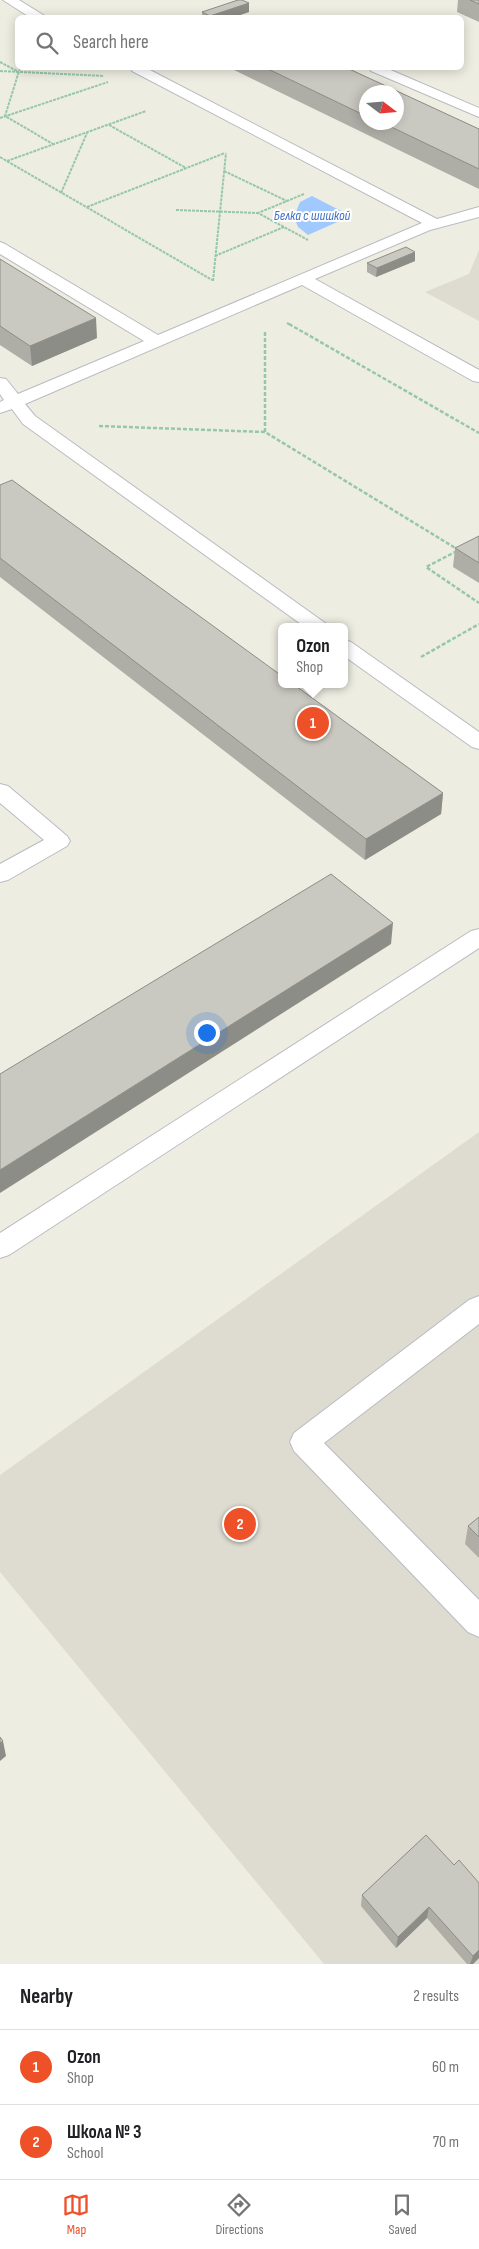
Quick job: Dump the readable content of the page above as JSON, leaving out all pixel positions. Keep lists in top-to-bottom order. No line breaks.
{"water":["Белка с шишкой"],"north":"right","page":{"search":"Search here","popup":["Ozon","Shop"],"pins":["1","2"],"heading":["Nearby","2 results"],"list":[{"mark":"1","name":"Ozon","note":"Shop","value":"60 m"},{"mark":"2","name":"Школа № 3","note":"School","value":"70 m"}],"nav":["Map","Directions","Saved"]}}
